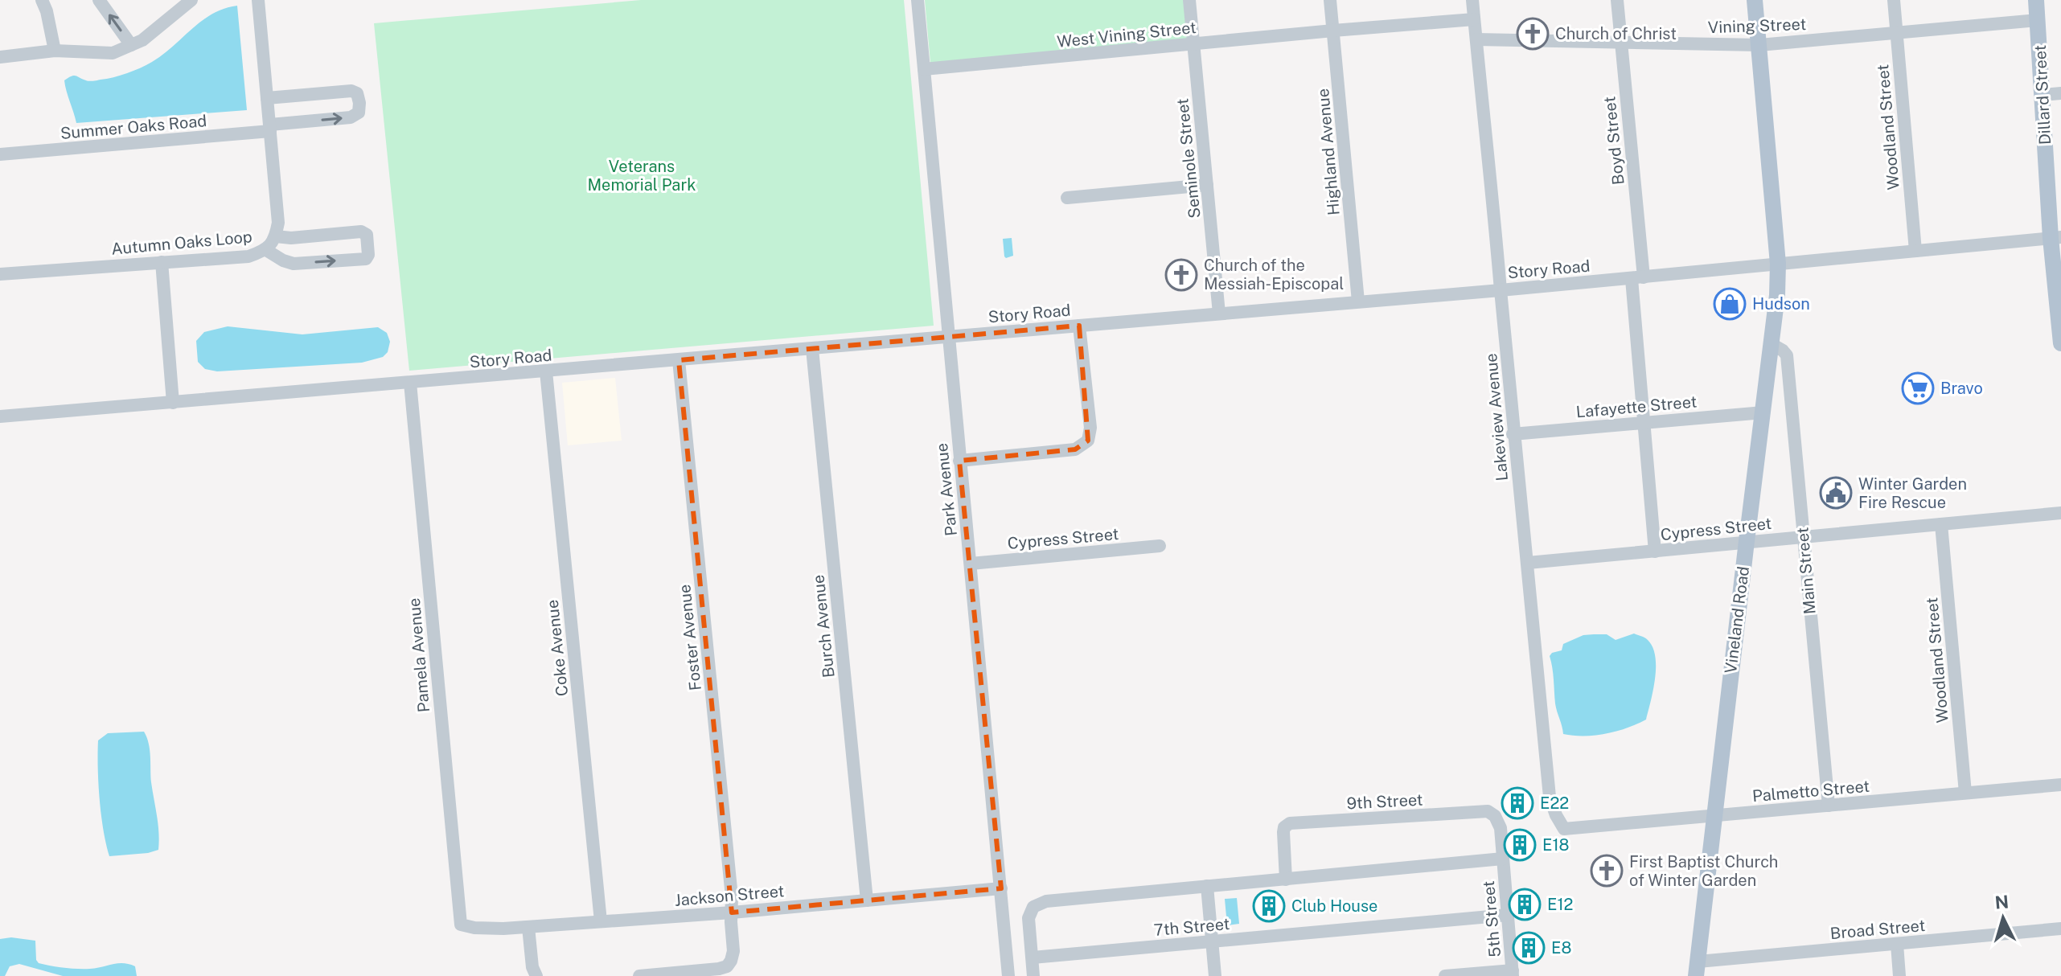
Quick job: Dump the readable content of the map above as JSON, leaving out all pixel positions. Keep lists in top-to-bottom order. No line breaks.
{"streets":{"main road":["Dillard Street","Vineland Road"],"street":["Vining Street","West Vining Street","Summer Oaks Road","Woodland Street","Boyd Street","Highland Avenue","Seminole Street","Autumn Oaks Loop","Story Road","Lafayette Street","Lakeview Avenue","Park Avenue","Cypress Street","Main Street","Burch Avenue","Foster Avenue","Coke Avenue","Pamela Avenue","Palmetto Street","9th Street","Jackson Street","5th Street","7th Street","Broad Street"]},"crossings":[["Vining Street","Dillard Street"],["Vining Street","Woodland Street"],["Vining Street","Boyd Street"],["Vining Street","Lakeview Avenue"],["West Vining Street","Highland Avenue"],["West Vining Street","Seminole Street"],["West Vining Street","Park Avenue"],["Dillard Street","Story Road"],["Summer Oaks Road","Autumn Oaks Loop"],["Woodland Street","Story Road"],["Woodland Street","Cypress Street"],["Woodland Street","Palmetto Street"],["Boyd Street","Story Road"],["Boyd Street","Lafayette Street"],["Boyd Street","Cypress Street"],["Highland Avenue","Story Road"],["Seminole Street","Story Road"],["Story Road","Lakeview Avenue"],["Story Road","Park Avenue"],["Story Road","Vineland Road"],["Story Road","Burch Avenue"],["Story Road","Foster Avenue"],["Story Road","Coke Avenue"],["Story Road","Pamela Avenue"],["Lafayette Street","Lakeview Avenue"],["Lafayette Street","Vineland Road"],["Lakeview Avenue","Cypress Street"],["Lakeview Avenue","Palmetto Street"],["Park Avenue","Cypress Street"],["Park Avenue","Jackson Street"],["Cypress Street","Main Street"],["Cypress Street","Vineland Road"],["Main Street","Vineland Road"],["Main Street","Palmetto Street"],["Vineland Road","Palmetto Street"],["Vineland Road","Broad Street"],["Burch Avenue","Jackson Street"],["Foster Avenue","Jackson Street"],["Coke Avenue","Jackson Street"],["Pamela Avenue","Jackson Street"],["9th Street","5th Street"],["5th Street","7th Street"]],"parks":["Veterans Memorial Park"],"places":{"church":["Church of Christ","Church of the Messiah-Episcopal","First Baptist Church of Winter Garden"],"shop":["Hudson"],"supermarket":["Bravo"],"public building":["Winter Garden Fire Rescue"],"building":["E22","E18","E12","Club House","E8"]},"north":"top"}
